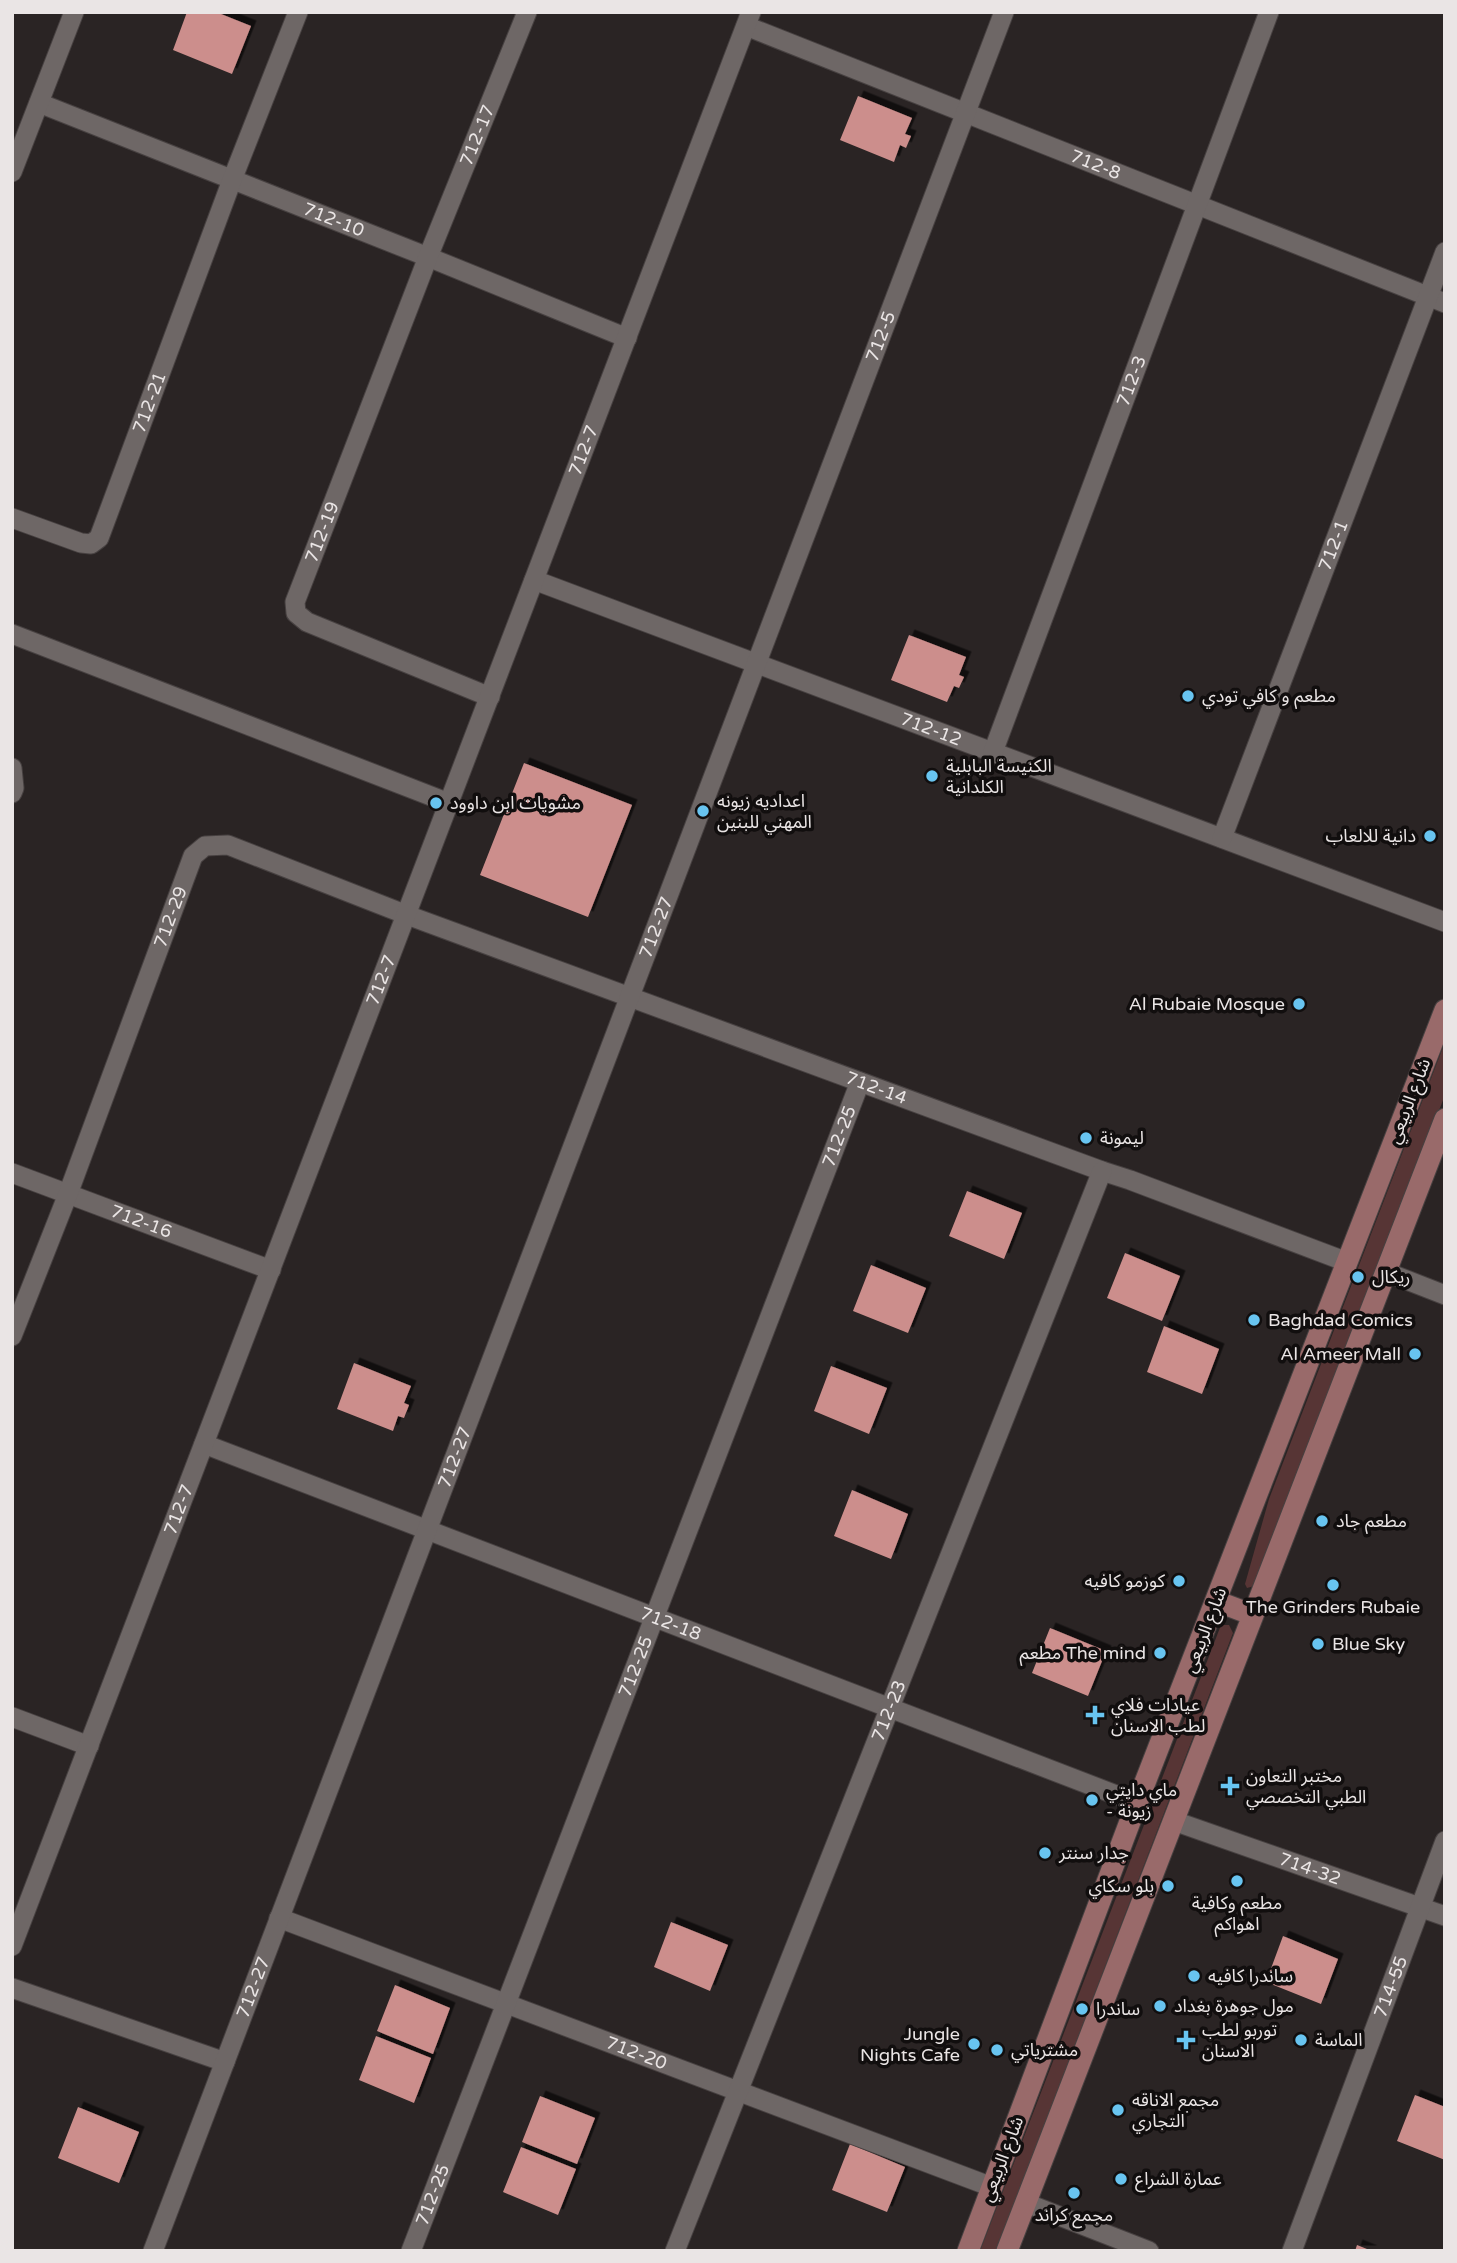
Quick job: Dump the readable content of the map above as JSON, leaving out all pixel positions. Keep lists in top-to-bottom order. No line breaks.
{"streets":{"street":["712-17","712-8","712-10","712-5","712-3","712-21","712-7","712-19","712-1","712-12","712-29","712-27","712-14","شارع الربيعي","712-25","712-16","712-18","712-23","714-32","714-55","712-20"]},"crossings":[["712-17","712-10"],["712-17","712-19"],["712-8","712-5"],["712-8","712-3"],["712-8","712-7"],["712-8","712-1"],["712-10","712-21"],["712-10","712-7"],["712-10","712-19"],["712-5","712-12"],["712-5","712-27"],["712-3","712-12"],["712-7","712-19"],["712-7","712-12"],["712-7","712-29"],["712-7","712-14"],["712-7","712-16"],["712-7","712-18"],["712-1","712-12"],["712-12","712-27"],["712-29","712-14"],["712-29","712-16"],["712-27","712-14"],["712-27","712-18"],["712-27","712-20"],["712-14","شارع الربيعي"],["712-14","712-25"],["712-14","712-23"],["شارع الربيعي","712-18"],["شارع الربيعي","712-20"],["712-25","712-18"],["712-25","712-20"],["712-18","712-23"],["712-23","712-20"],["714-32","714-55"]],"places":{"other":["مطعم و كافي تودي","الكنيسة البابلية الكلدانية","مشويات ابن داوود","اعداديه زيونه المهني للبنين","دانية للالعاب","Al Rubaie Mosque","ليمونة","ريكال","Baghdad Comics","Al Ameer Mall","مطعم جاد","كوزمو كافيه","The Grinders Rubaie","Blue Sky","مطعم The mind","ماي دايتي - زيونة","جدار سنتر","مطعم وكافية اهواكم","بلو سكاي","ساندرا كافيه","مول جوهرة بغداد","ساندرا","الماسة","Jungle Nights Cafe","مشترياتي","مجمع الاناقه التجاري","عمارة الشراع","مجمع كراند"],"health":["عيادات فلاي لطب الاسنان","مختبر التعاون الطبي التخصصي","توربو لطب الاسنان"]}}
